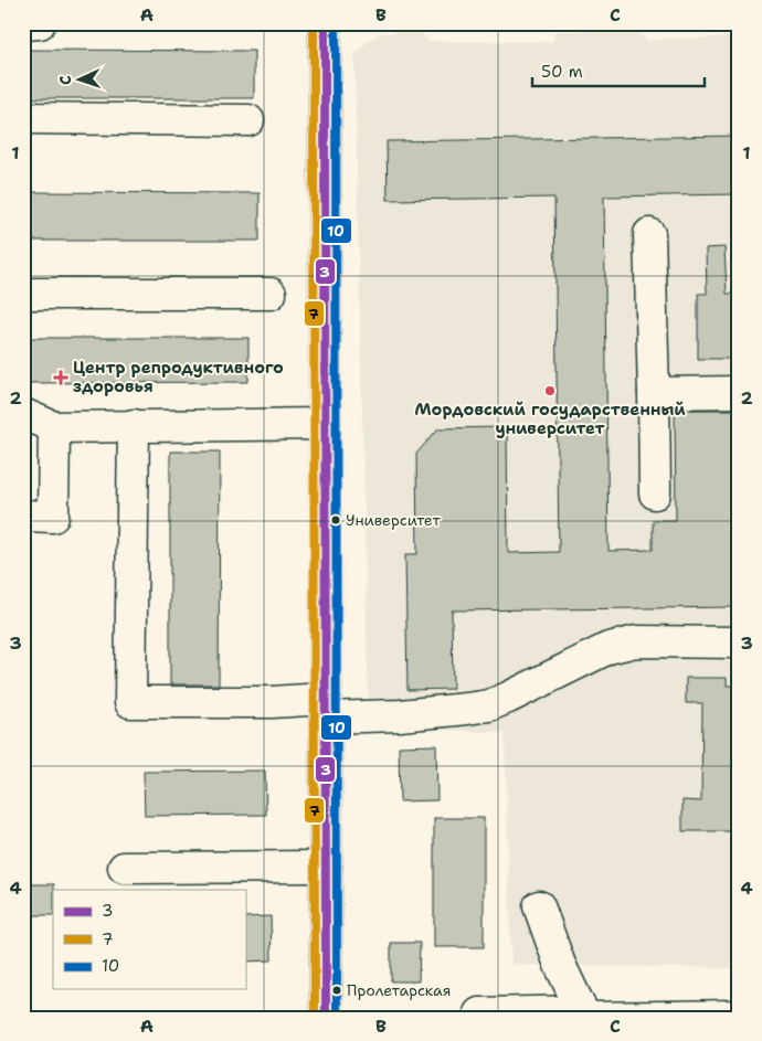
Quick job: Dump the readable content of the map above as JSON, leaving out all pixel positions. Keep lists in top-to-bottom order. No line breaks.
{"places":{"health":["Центр репродуктивного здоровья"],"other":["Мордовский государственный университет","Университет","Пролетарская"]},"lines":["transit line 3","transit line 7","transit line 10"],"legend":["3","7","10"],"scale_bar":"50 m","north":"left","grid":{"columns":["A","B","C"],"rows":["1","2","3","4"]}}
